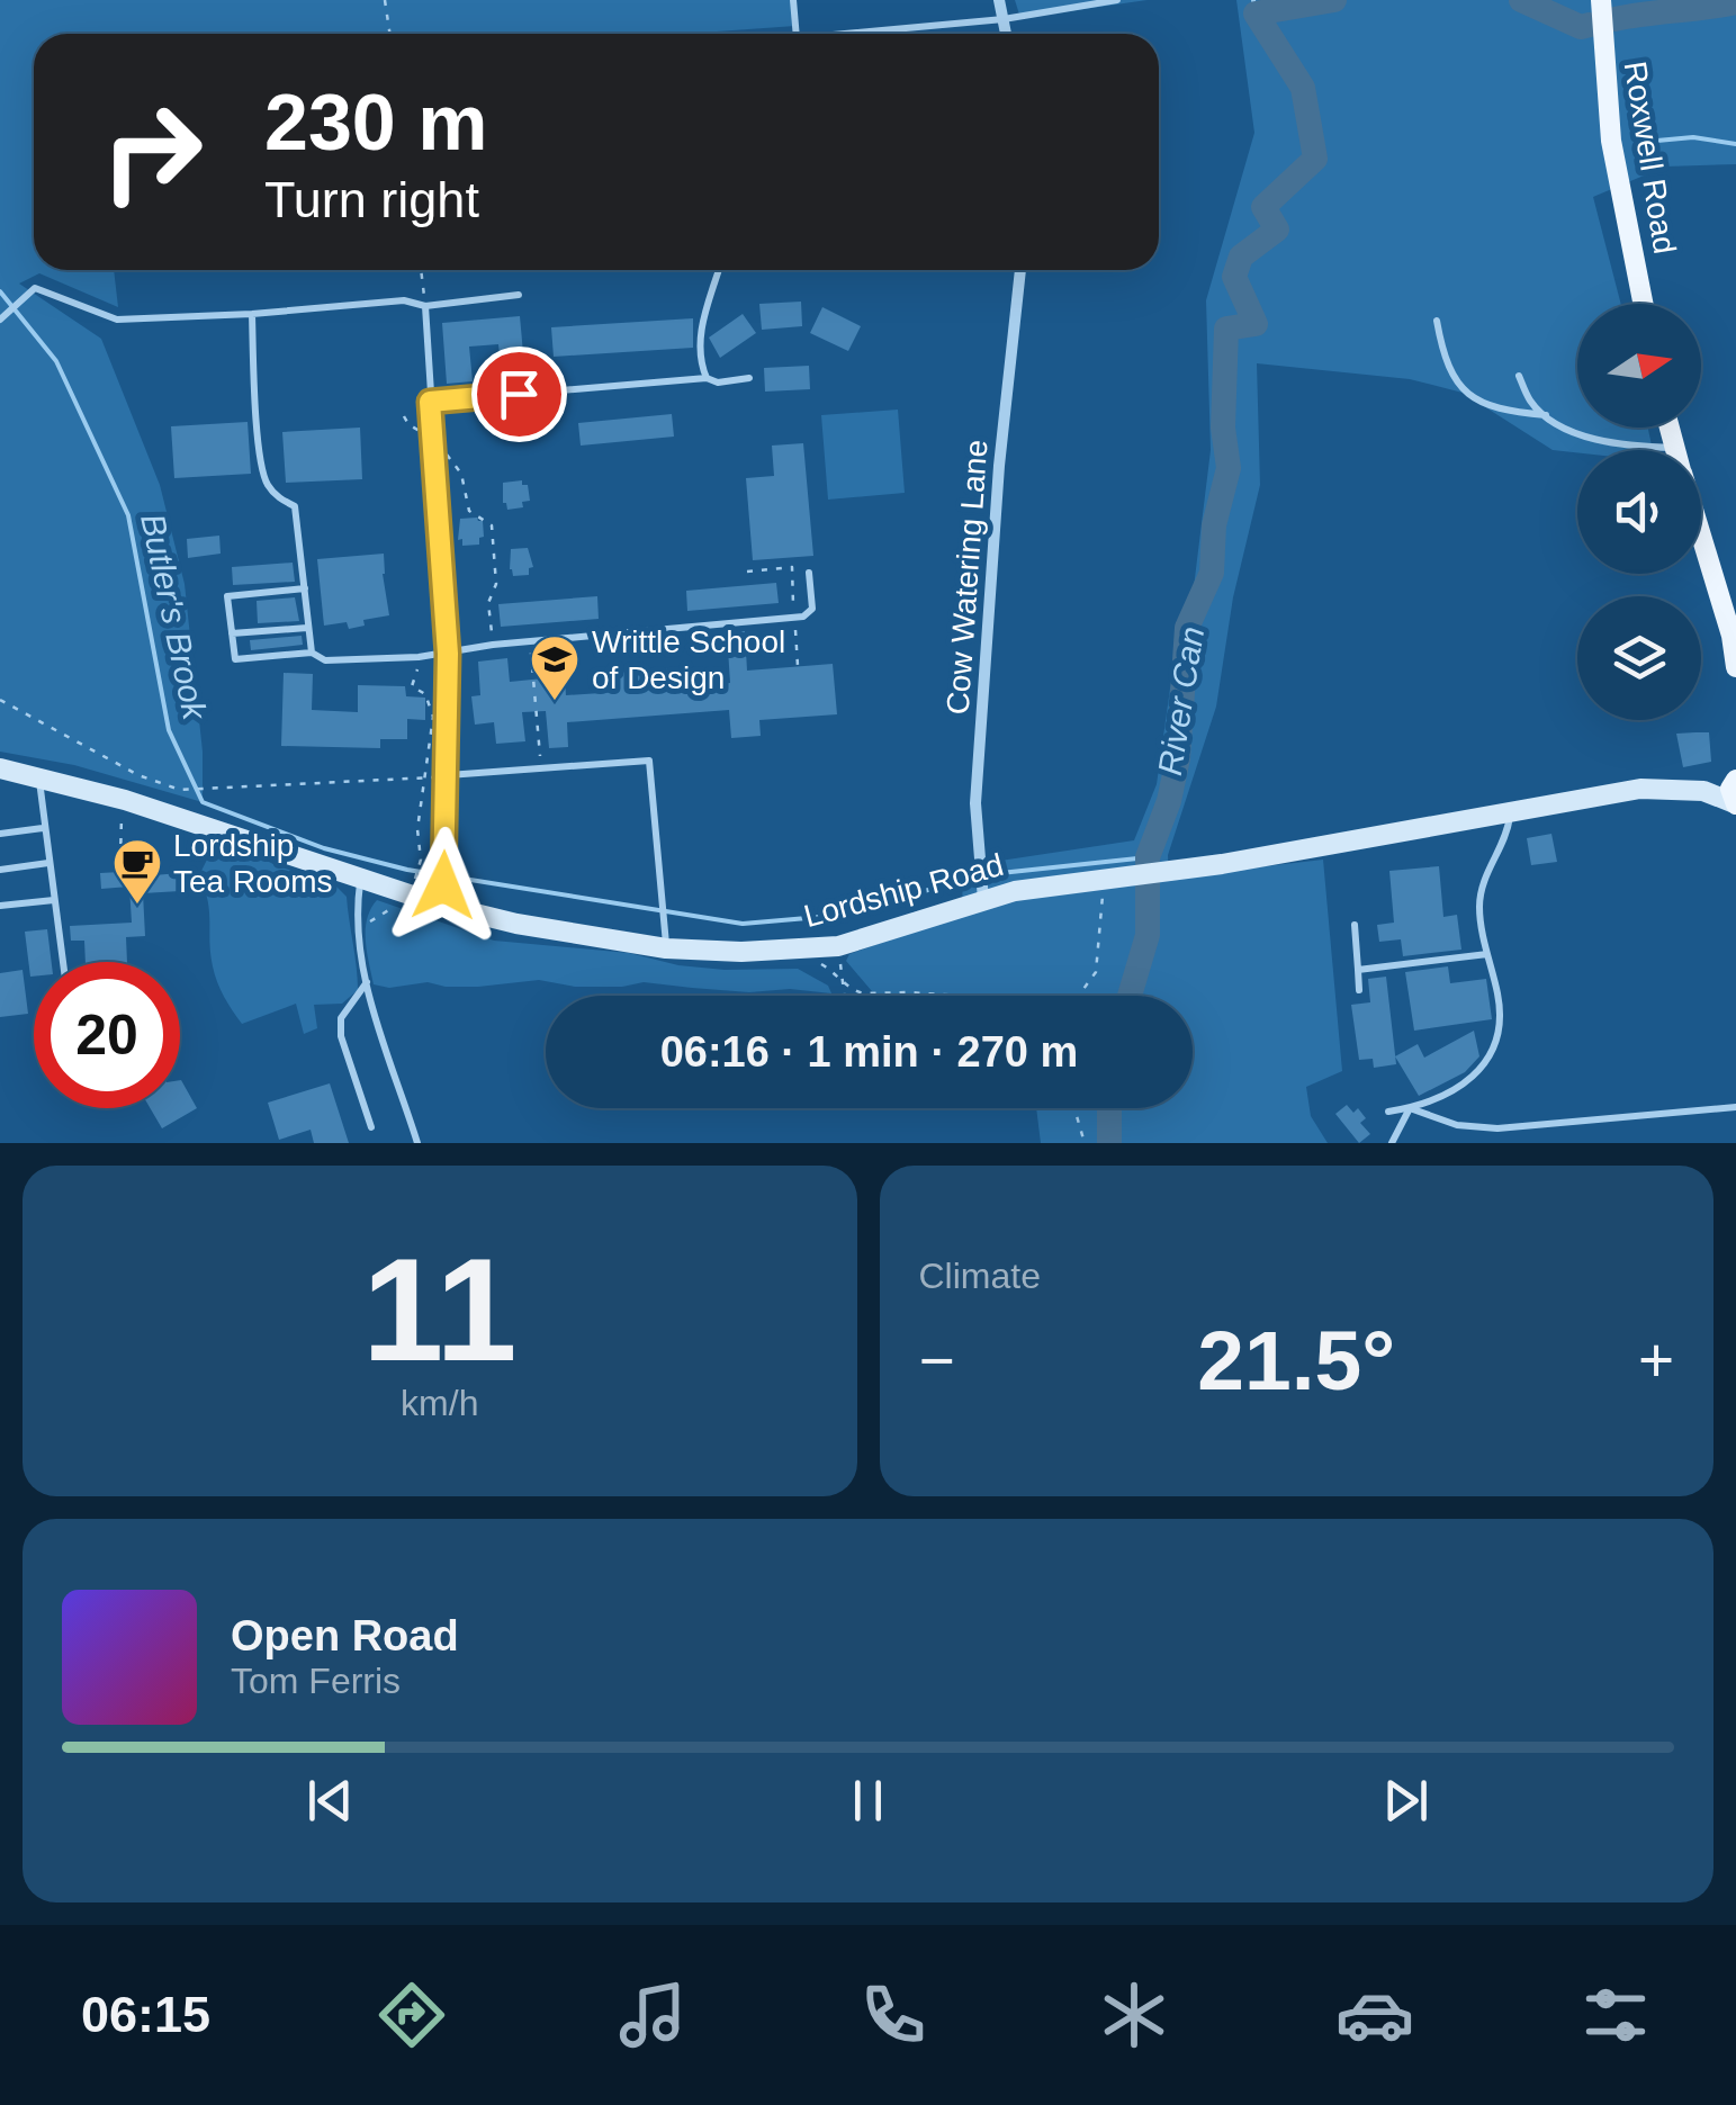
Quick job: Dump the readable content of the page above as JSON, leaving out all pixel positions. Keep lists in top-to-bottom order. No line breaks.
{"streets":{"main road":["Roxwell Road"],"street":["Cow Watering Lane","Lordship Road"]},"crossings":[["Cow Watering Lane","Lordship Road"]],"water":["Butler's Brook","River Can"],"places":{"school or university":["Writtle School of Design"],"cafe":["Lordship Tea Rooms"]},"north":"right","page":{"turn":["230 m","Turn right"],"limit":"20","trip":"06:16 · 1 min · 270 m","tile":[["11","km/h"],"Climate"],"heat":["−","21.5°","+"],"song":["Open Road","Tom Ferris"],"tabs":"06:15"}}
